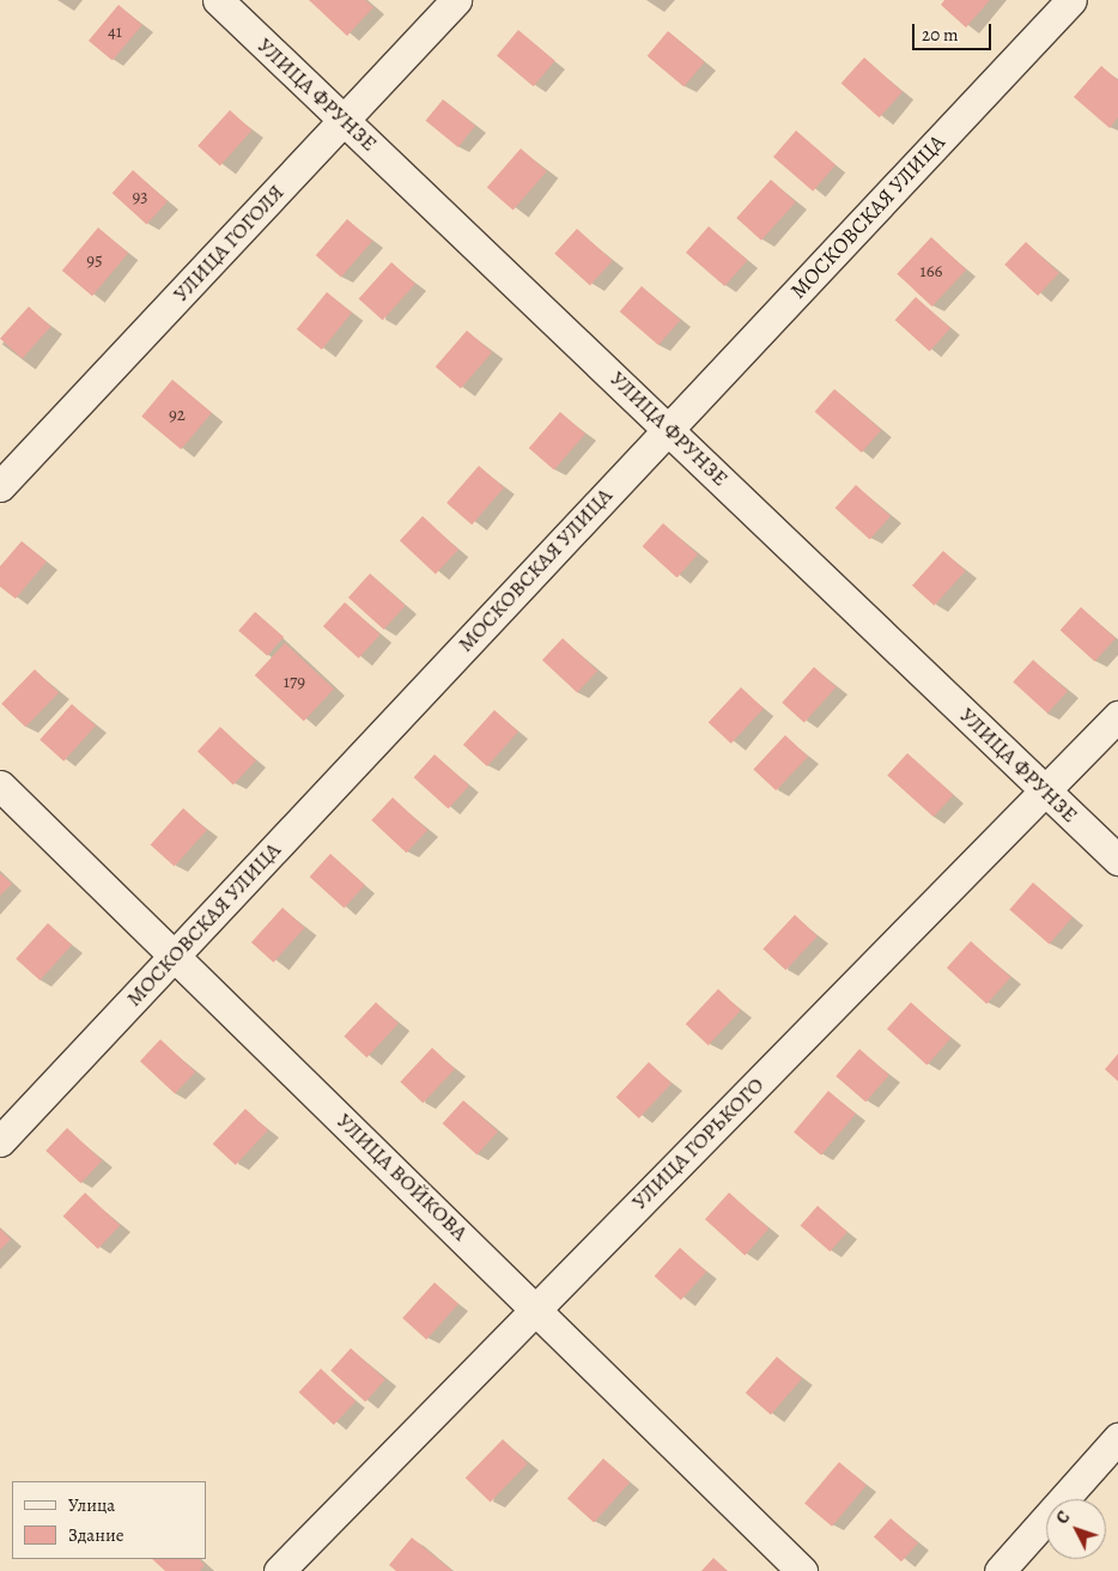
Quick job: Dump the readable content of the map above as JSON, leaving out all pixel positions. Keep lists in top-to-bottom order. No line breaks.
{"streets":{"street":["УЛИЦА ФРУНЗЕ","МОСКОВСКАЯ УЛИЦА","УЛИЦА ГОГОЛЯ","УЛИЦА ГОРЬКОГО","УЛИЦА ВОЙКОВА"]},"crossings":[["УЛИЦА ФРУНЗЕ","МОСКОВСКАЯ УЛИЦА"],["УЛИЦА ФРУНЗЕ","УЛИЦА ГОГОЛЯ"],["УЛИЦА ФРУНЗЕ","УЛИЦА ГОРЬКОГО"],["МОСКОВСКАЯ УЛИЦА","УЛИЦА ВОЙКОВА"],["УЛИЦА ГОРЬКОГО","УЛИЦА ВОЙКОВА"]],"house_numbers":["41","93","95","166","92","179"],"legend":["Улица","Здание"],"scale_bar":"20 m","north":"top left"}
